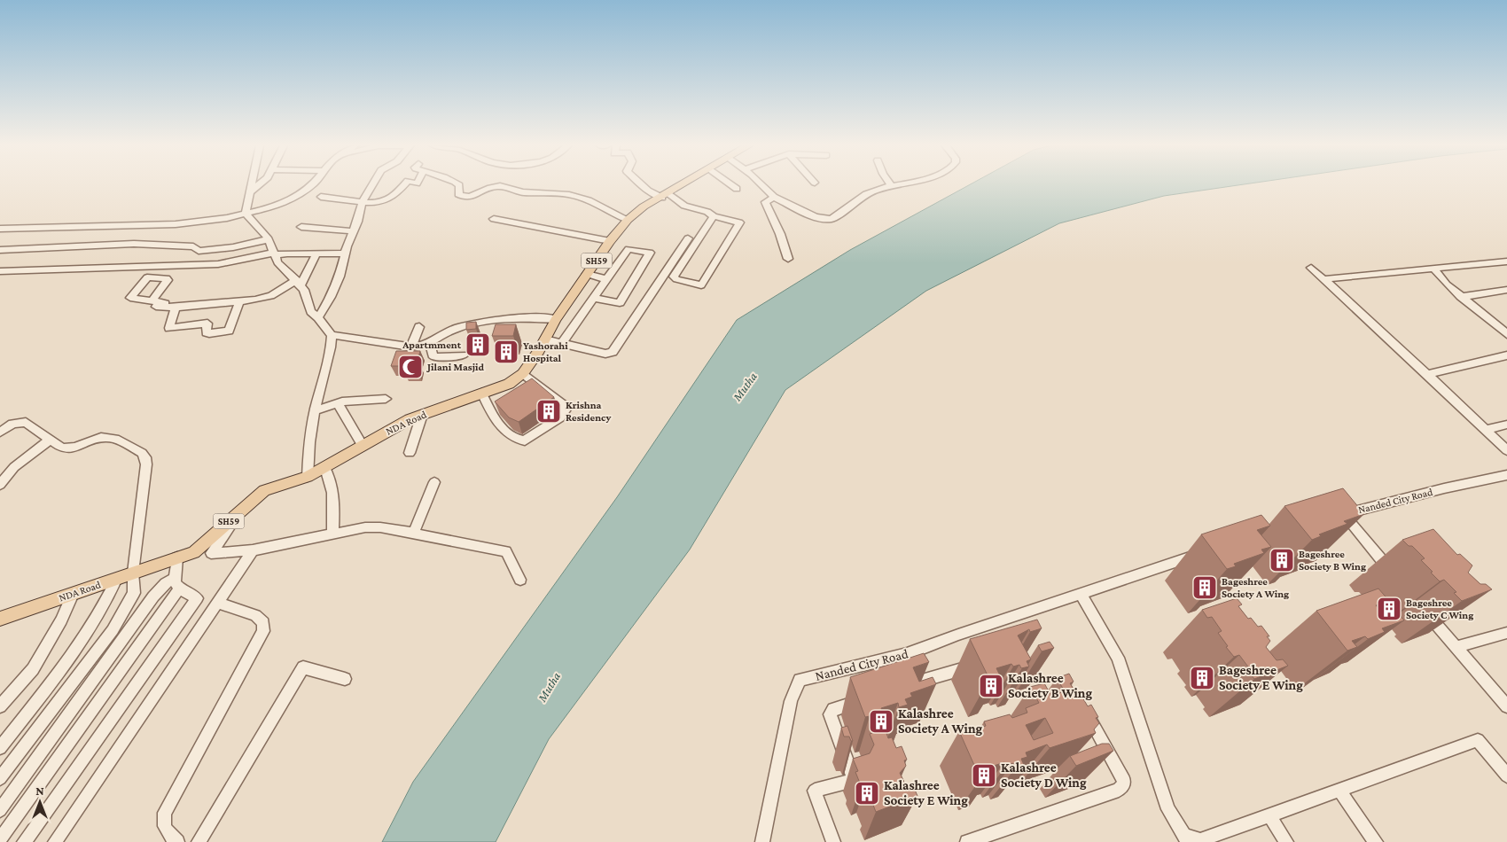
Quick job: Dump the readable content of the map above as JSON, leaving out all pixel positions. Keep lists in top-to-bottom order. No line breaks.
{"streets":{"main road":["SH59","NDA Road"],"street":["Nanded City Road"]},"water":["Mutha"],"places":{"building":["Apartmment","Yashorahi Hospital","Krishna Residency","Bageshree Society B Wing","Bageshree Society A Wing","Bageshree Society C Wing","Bageshree Society E Wing","Kalashree Society B Wing","Kalashree Society A Wing","Kalashree Society D Wing","Kalashree Society E Wing"],"mosque":["Jilani Masjid"]},"north":"top"}
